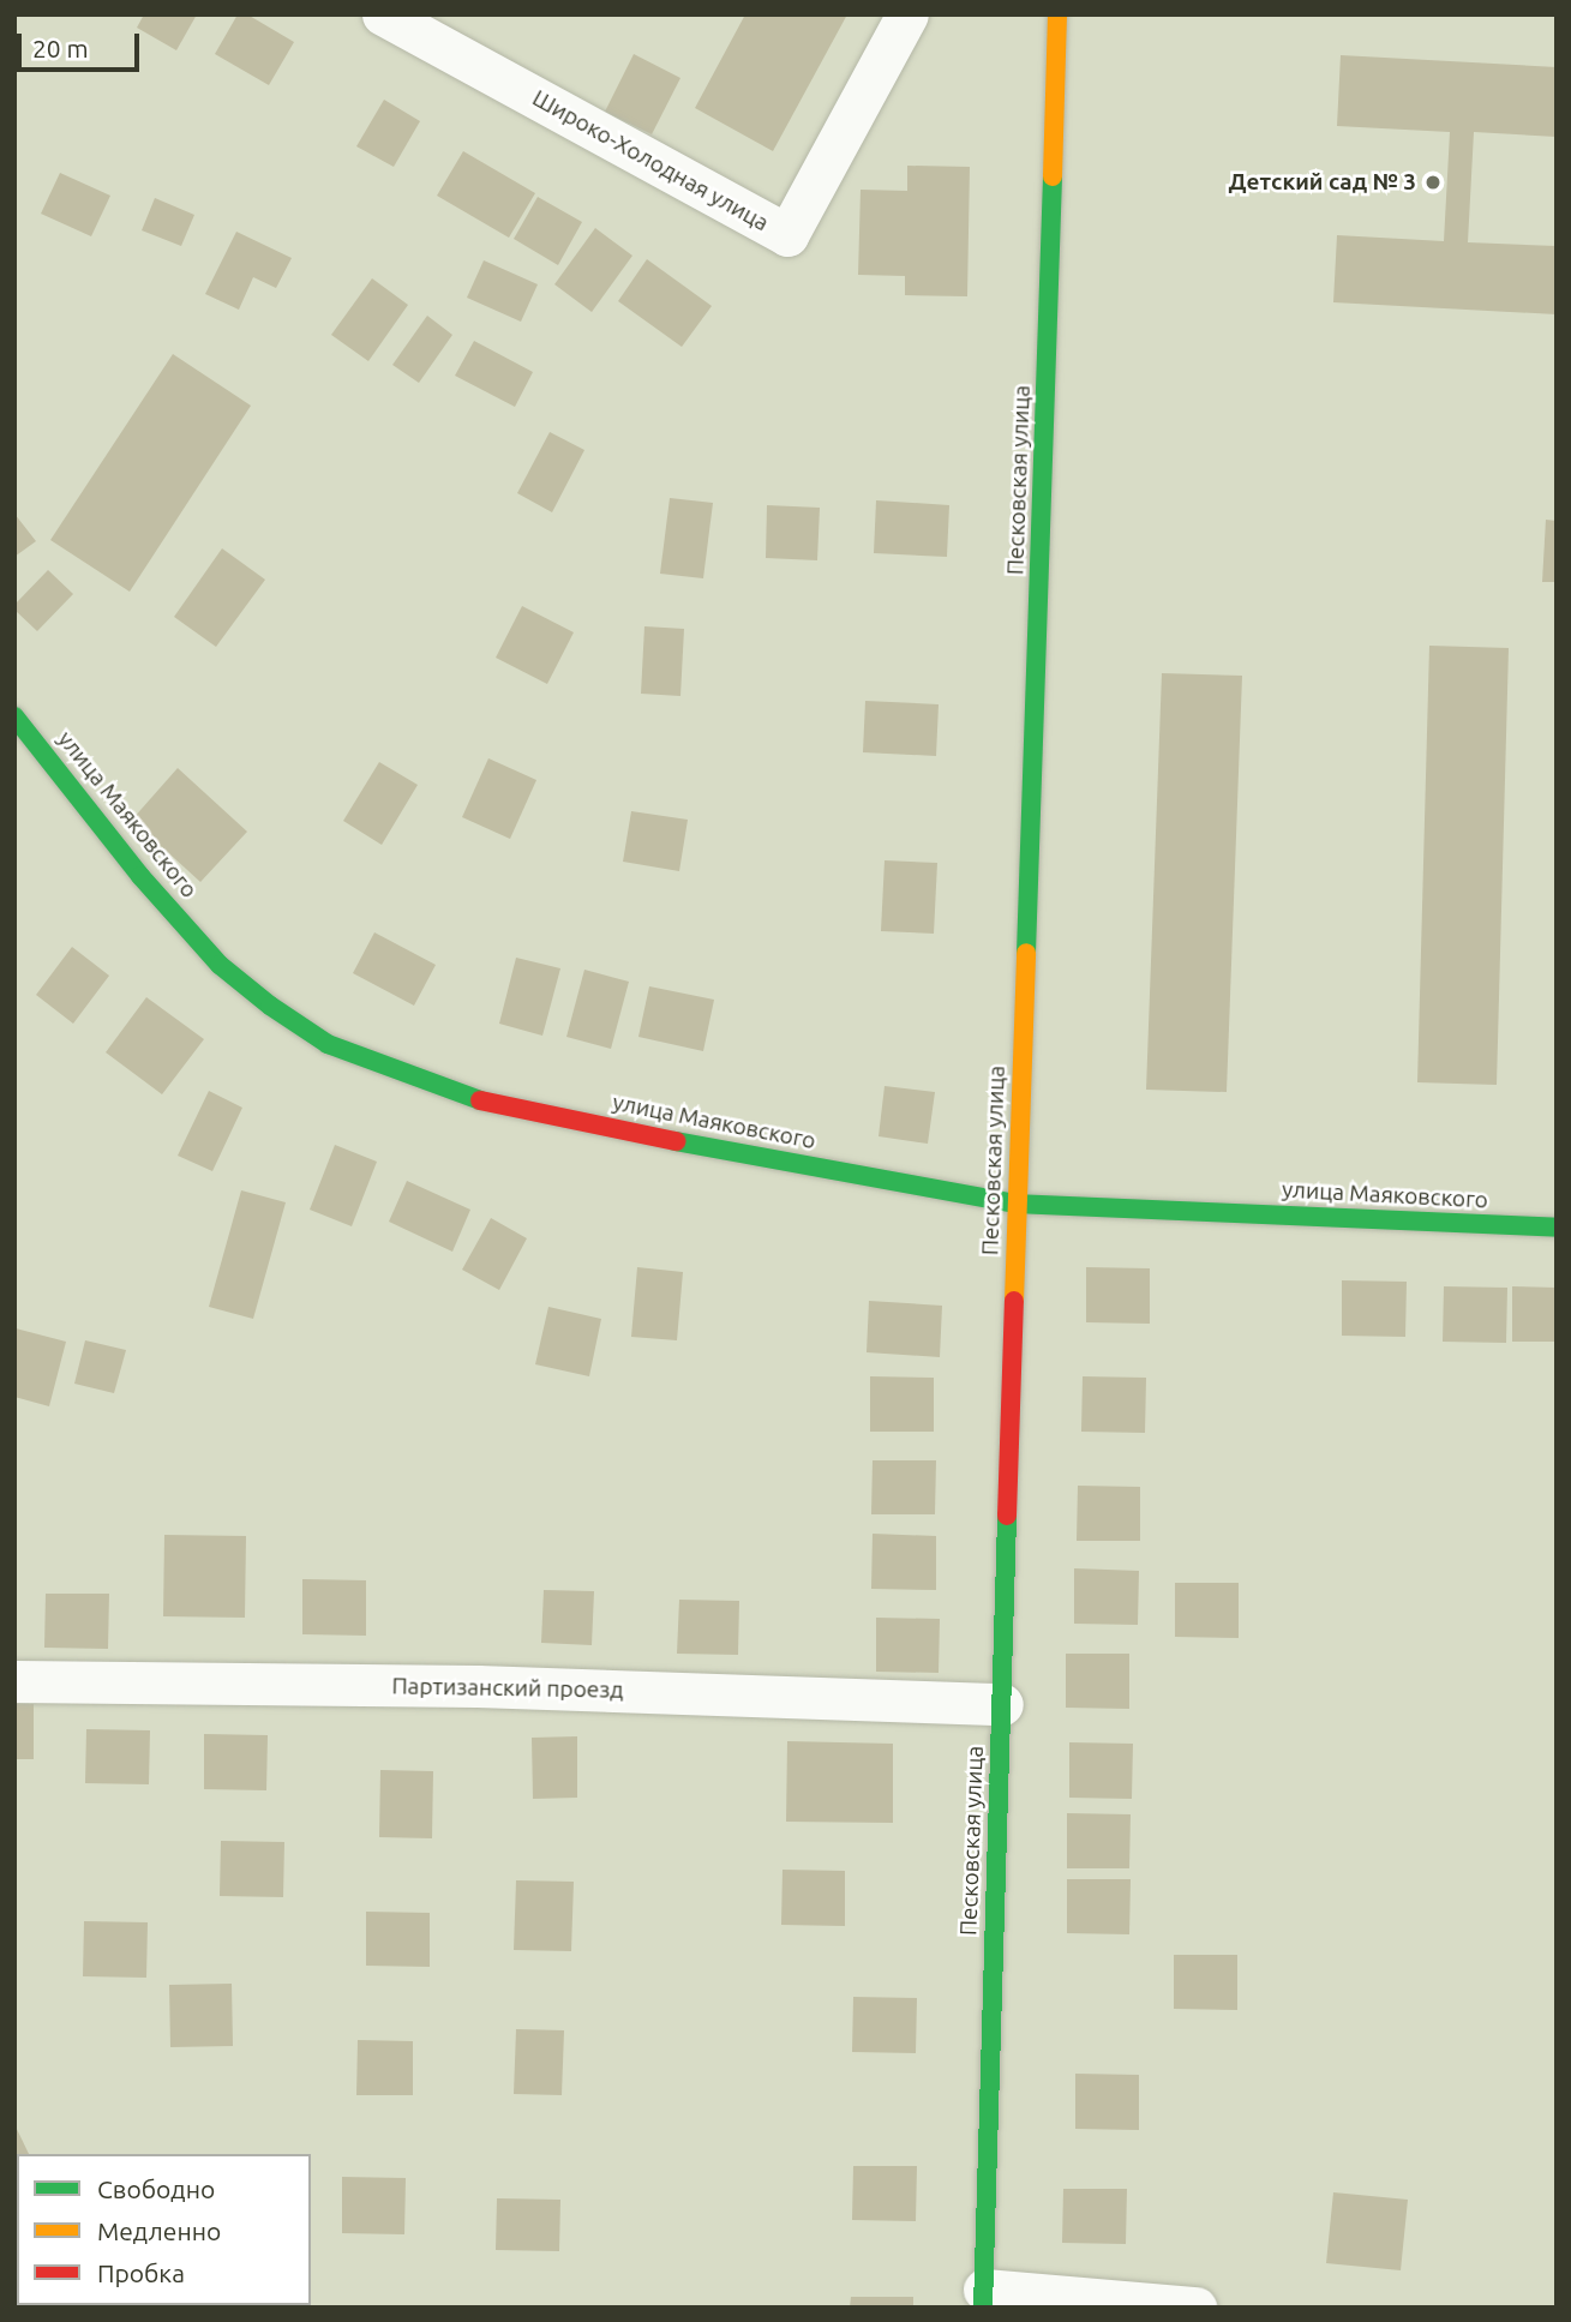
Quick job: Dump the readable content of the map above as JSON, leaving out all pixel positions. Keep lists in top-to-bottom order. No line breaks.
{"streets":{"street":["Широко-Холодная улица","Песковская улица","улица Маяковского","Партизанский проезд"]},"crossings":[["Песковская улица","улица Маяковского"],["Песковская улица","Партизанский проезд"]],"places":["Детский сад № 3"],"legend":["Свободно","Медленно","Пробка"],"scale_bar":"20 m"}
